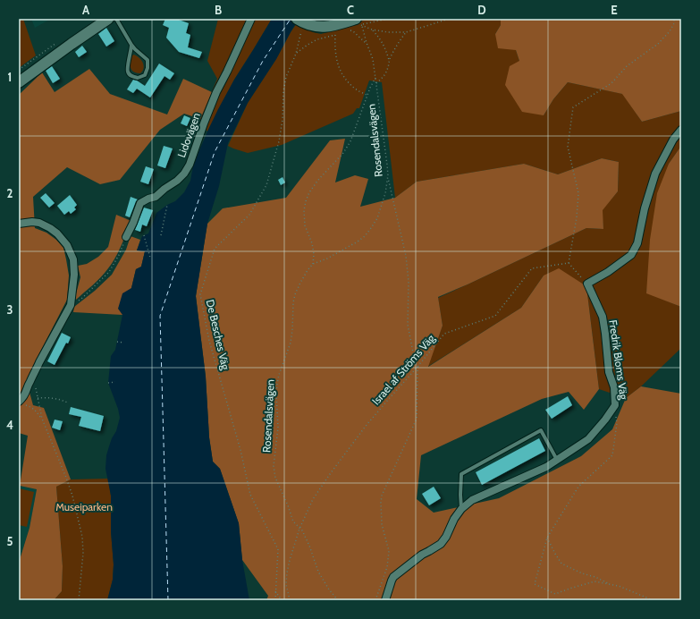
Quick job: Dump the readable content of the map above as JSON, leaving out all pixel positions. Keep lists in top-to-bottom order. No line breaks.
{"streets":{"street":["Lidovägen","Fredrik Bloms Väg"],"path":["Rosendalsvägen","De Besches Väg","Israel af Ströms Väg"]},"crossings":[["Rosendalsvägen","Israel af Ströms Väg"]],"parks":["Museiparken"],"grid":{"columns":["A","B","C","D","E"],"rows":["1","2","3","4","5"]}}
